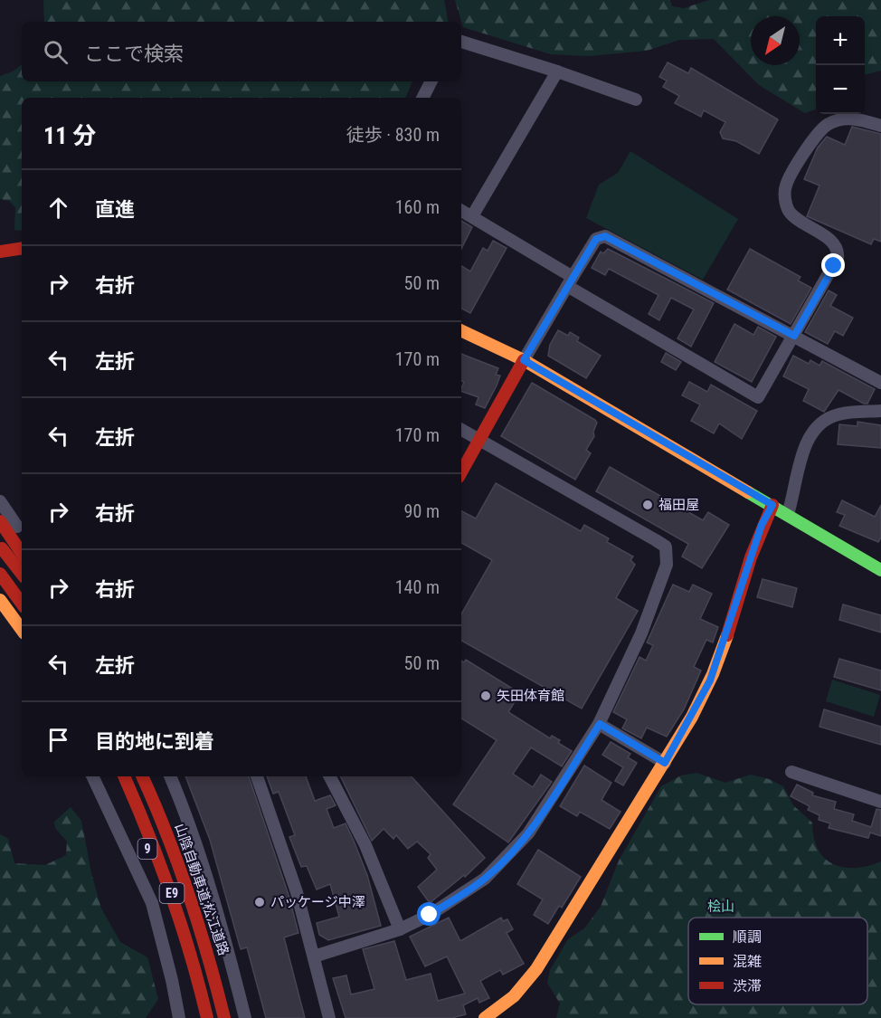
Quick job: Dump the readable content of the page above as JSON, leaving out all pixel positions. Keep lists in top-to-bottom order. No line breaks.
{"streets":{"main road":["9","山陰自動車道;松江道路","E9"]},"crossings":[["9","E9"]],"parks":["桧山"],"places":["福田屋","矢田体育館","パッケージ中澤"],"legend":["順調","混雑","渋滞"],"north":"bottom left","page":{"map_buttons":["+","−"],"search":"ここで検索","heading":["11 分","徒歩 · 830 m"],"list":[["直進","160 m"],["右折","50 m"],["左折","170 m"],["左折","170 m"],["右折","90 m"],["右折","140 m"],["左折","50 m"],"目的地に到着"]}}
